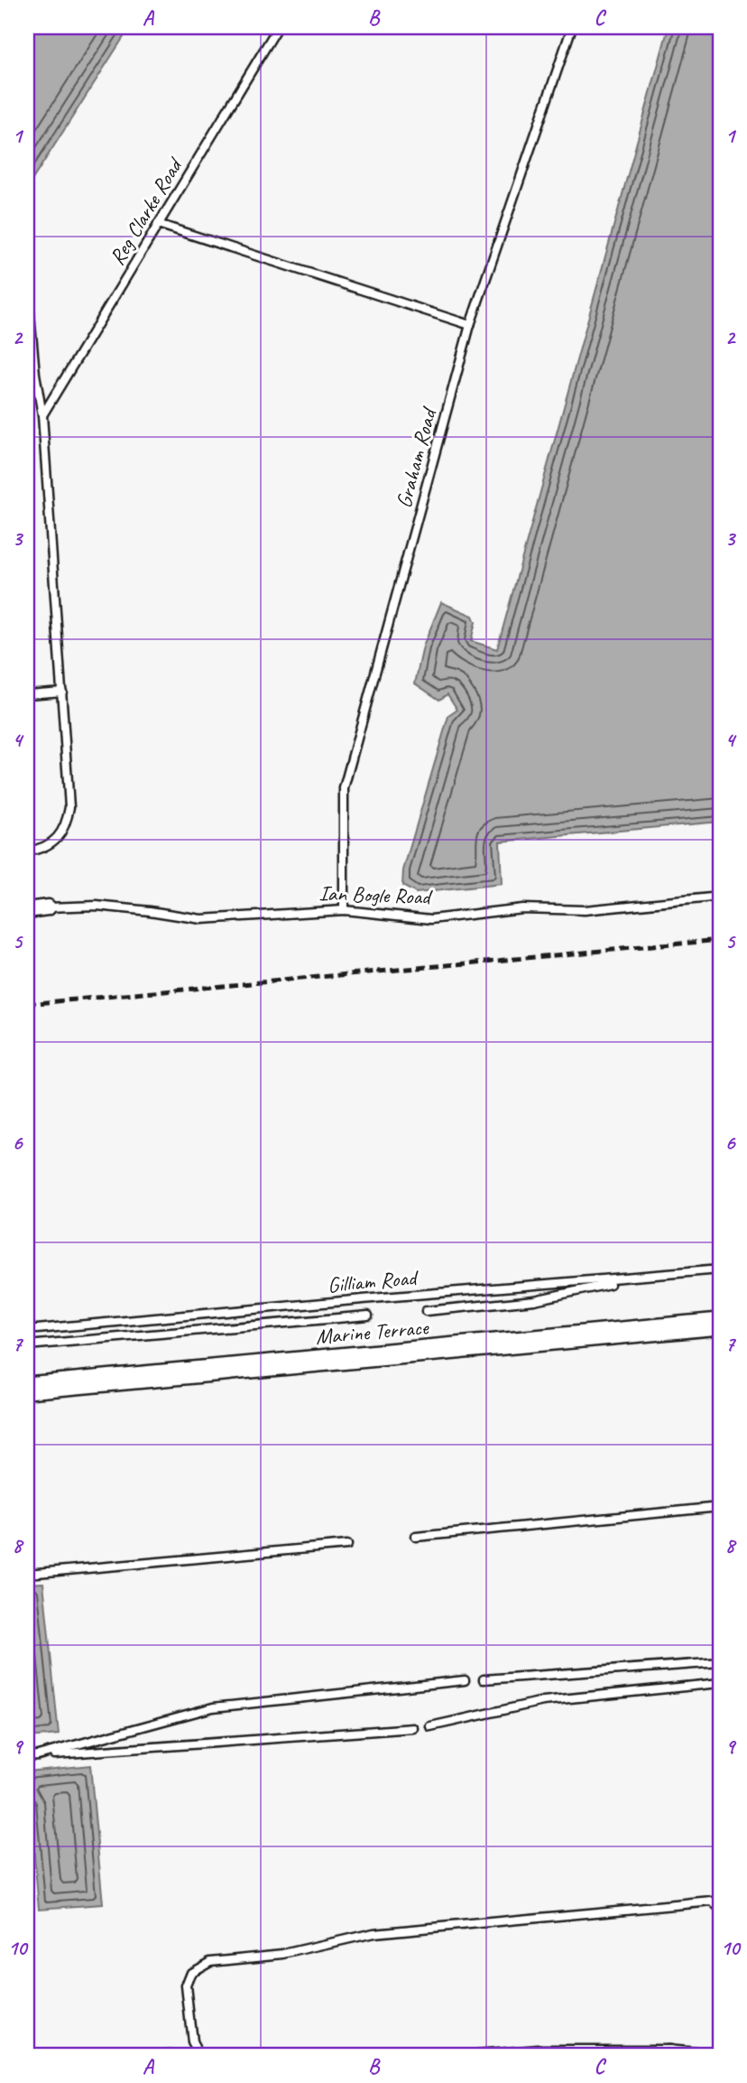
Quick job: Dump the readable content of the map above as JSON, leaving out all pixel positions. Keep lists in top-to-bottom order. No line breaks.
{"streets":{"main road":["Marine Terrace"],"street":["Ian Bogle Road"],"lane":["Reg Clarke Road","Graham Road","Gilliam Road"]},"crossings":[["Graham Road","Ian Bogle Road"]],"grid":{"columns":["A","B","C"],"rows":["1","2","3","4","5","6","7","8","9","10"]}}
